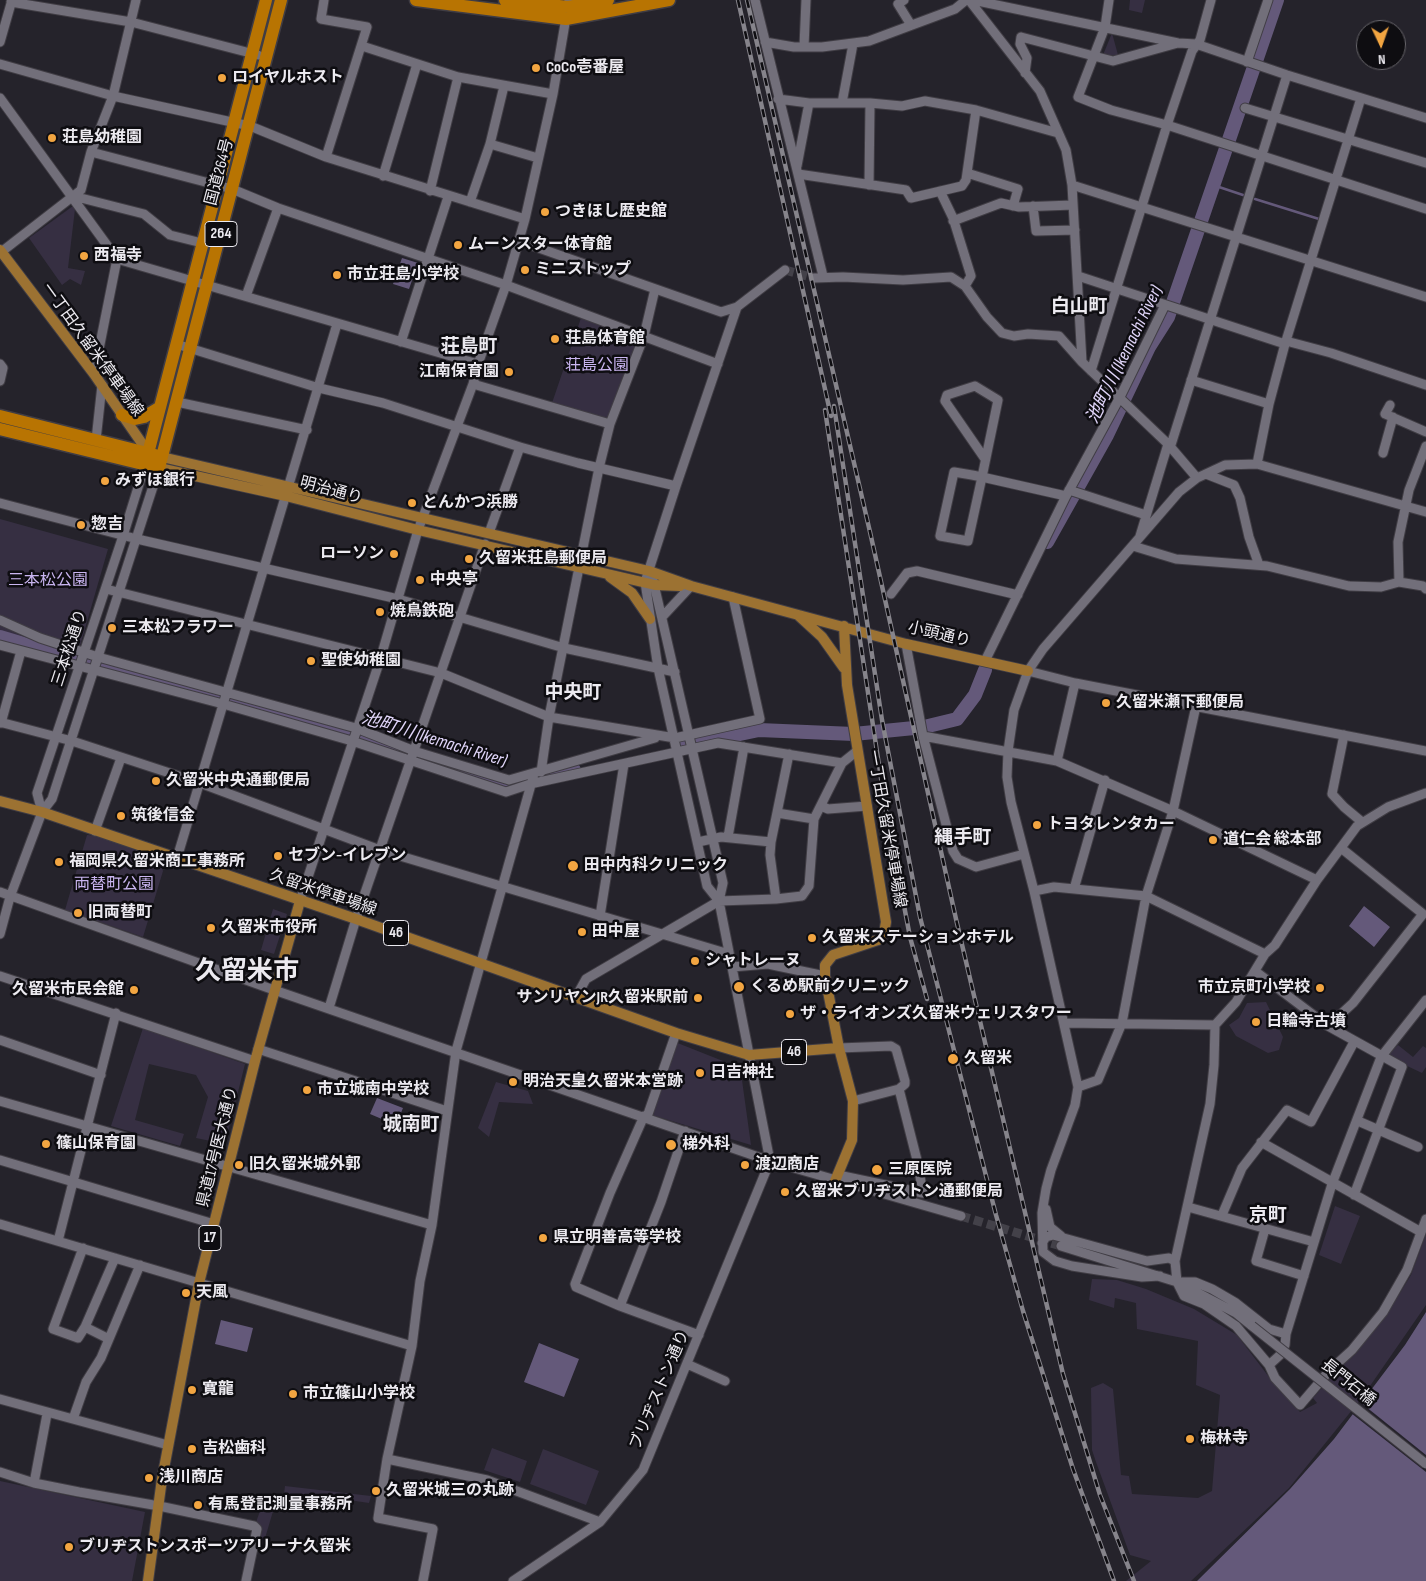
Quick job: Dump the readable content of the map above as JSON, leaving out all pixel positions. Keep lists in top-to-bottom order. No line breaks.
{"streets":{"highway":["国道264号","264","明治通り"],"main road":["一丁田久留米停車場線","小頭通り","久留米停車場線","46","県道17号医大通り","17"],"street":["三本松通り","長門石橋","ブリヂストン通り"]},"crossings":[["国道264号","一丁田久留米停車場線"],["国道264号","明治通り"],["国道264号","三本松通り"],["一丁田久留米停車場線","明治通り"],["一丁田久留米停車場線","小頭通り"],["一丁田久留米停車場線","三本松通り"],["明治通り","三本松通り"],["三本松通り","久留米停車場線"],["久留米停車場線","46"],["久留米停車場線","県道17号医大通り"]],"districts":["白山町","荘島町","中央町","縄手町","久留米市","城南町","京町"],"water":["池町川 (Ikemachi River)"],"parks":["荘島公園","三本松公園","両替町公園"],"places":["CoCo壱番屋","ロイヤルホスト","荘島幼稚園","つきほし歴史館","ムーンスター体育館","西福寺","ミニストップ","市立荘島小学校","荘島体育館","江南保育園","みずほ銀行","とんかつ浜勝","惣吉","ローソン","久留米荘島郵便局","中央亭","焼鳥鉄砲","三本松フラワー","聖使幼稚園","久留米瀬下郵便局","久留米中央通郵便局","筑後信金","トヨタレンタカー","道仁会 総本部","セブン-イレブン","福岡県久留米商工事務所","田中内科クリニック","旧両替町","久留米市役所","田中屋","久留米ステーションホテル","シャトレーヌ","くるめ駅前クリニック","市立京町小学校","久留米市民会館","サンリヤンJR久留米駅前","ザ・ライオンズ久留米ウェリスタワー","日輪寺古墳","久留米","日吉神社","明治天皇久留米本営跡","市立城南中学校","篠山保育園","梯外科","旧久留米城外郭","渡辺商店","三原医院","久留米ブリヂストン通郵便局","県立明善高等学校","天風","寛龍","市立篠山小学校","梅林寺","吉松歯科","浅川商店","久留米城三の丸跡","有馬登記測量事務所","ブリヂストンスポーツアリーナ久留米"],"north":"bottom"}
